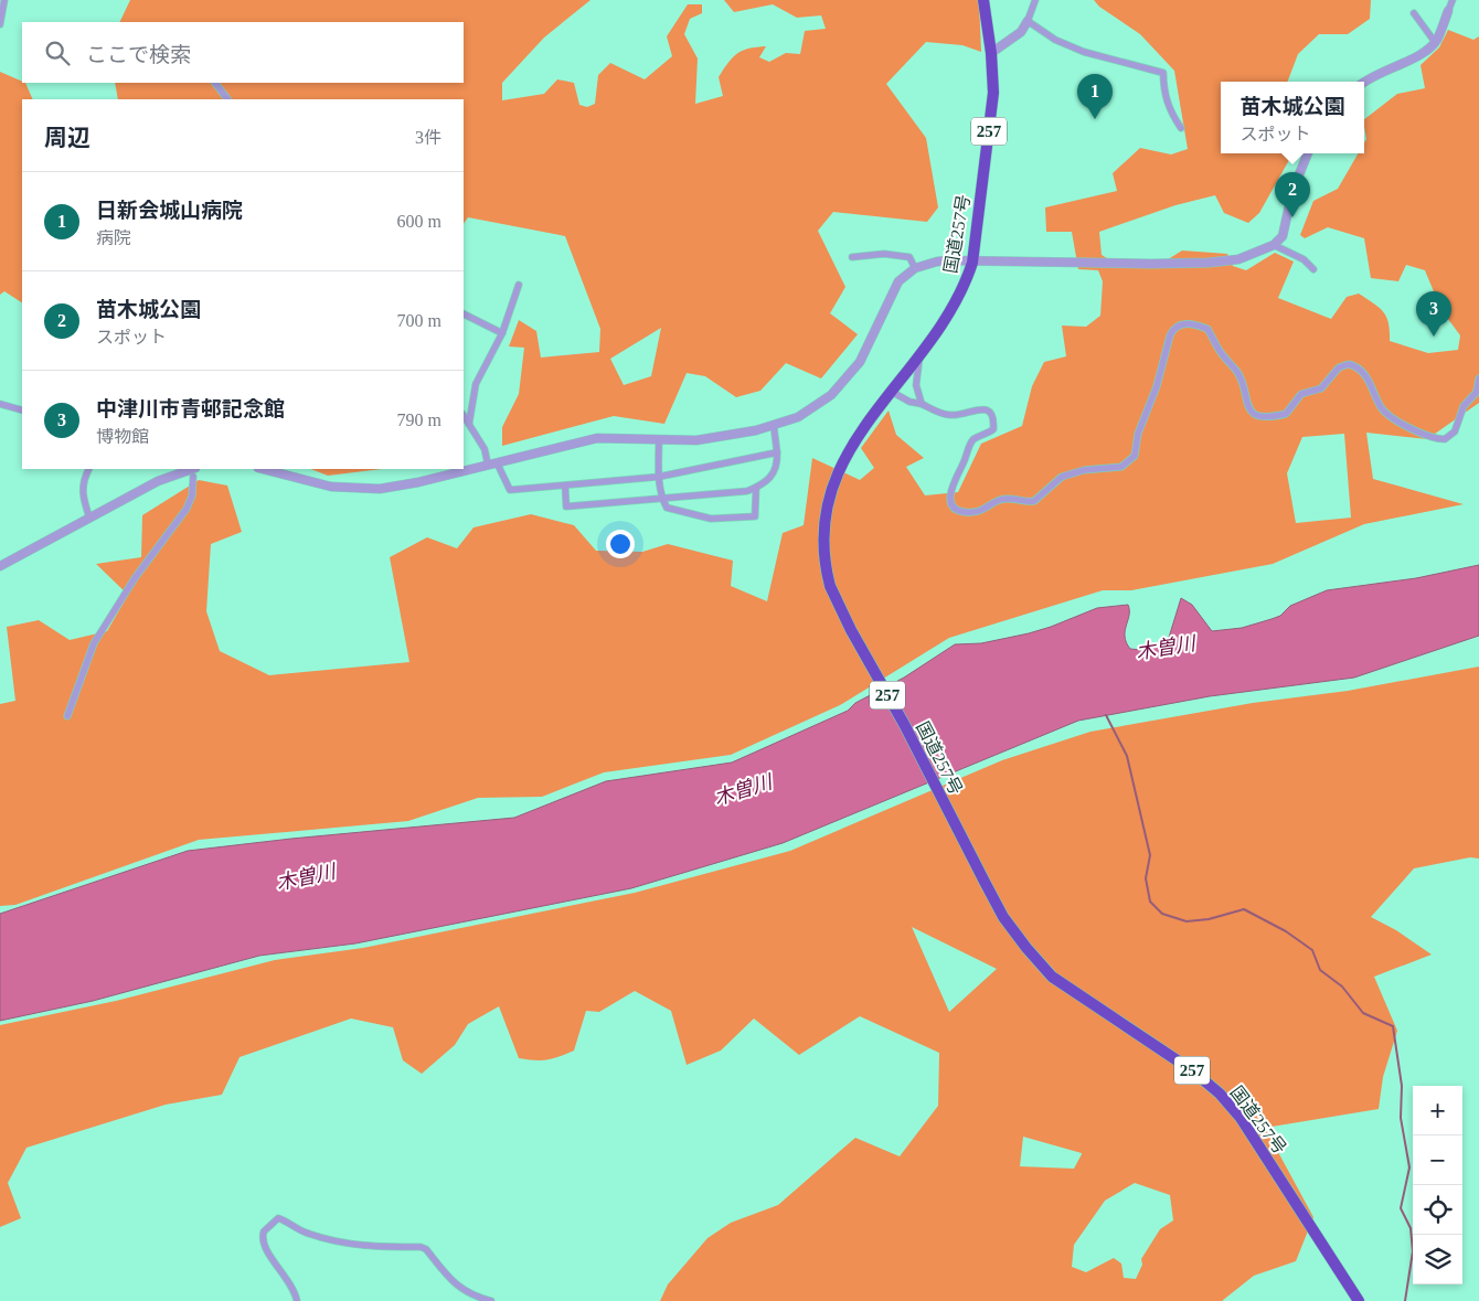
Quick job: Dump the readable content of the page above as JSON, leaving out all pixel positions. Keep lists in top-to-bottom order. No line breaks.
{"streets":{"highway":["257","国道257号"]},"water":["木曽川"],"page":{"search":"ここで検索","pins":["1","2","3"],"popup":["苗木城公園","スポット"],"heading":["周辺","3件"],"list":[{"mark":"1","name":"日新会城山病院","note":"病院","value":"600 m"},{"mark":"2","name":"苗木城公園","note":"スポット","value":"700 m"},{"mark":"3","name":"中津川市青邨記念館","note":"博物館","value":"790 m"}],"map_buttons":["+","−"]}}
